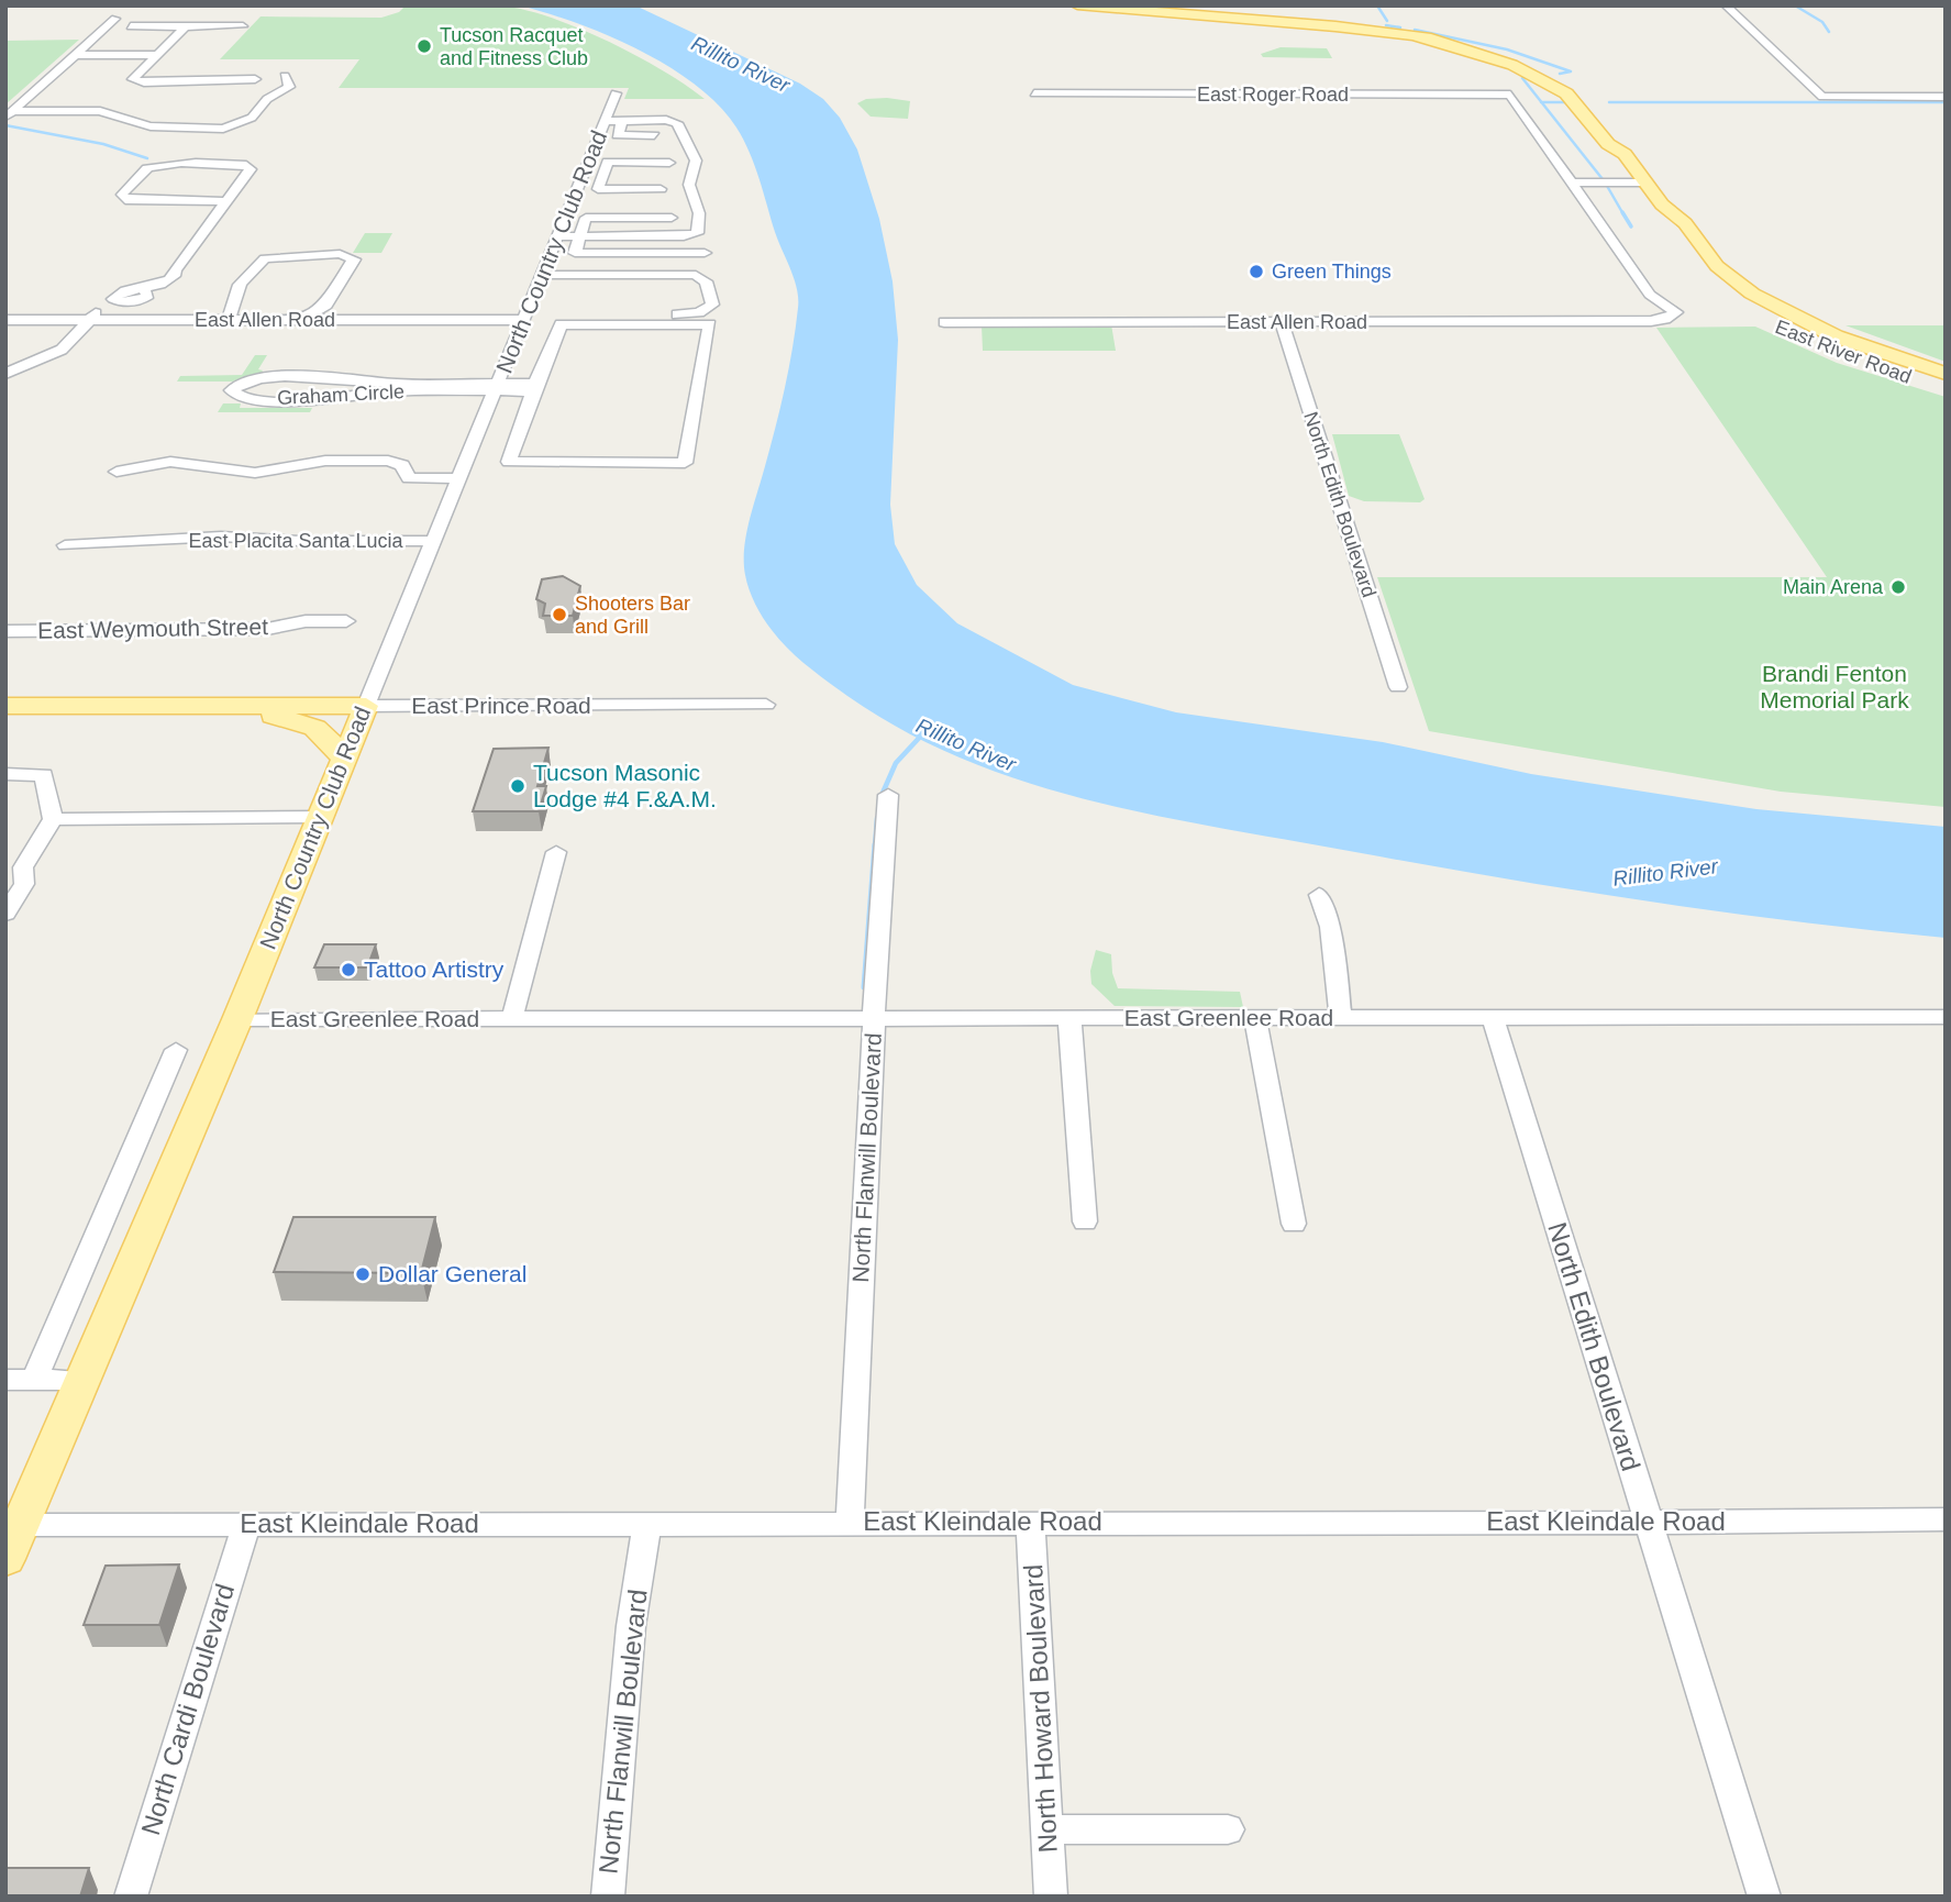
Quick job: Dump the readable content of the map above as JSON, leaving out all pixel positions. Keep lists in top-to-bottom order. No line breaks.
{"streets":{"main road":["North Country Club Road","East River Road","East Prince Road"],"street":["East Roger Road","East Allen Road","Graham Circle","North Edith Boulevard","East Placita Santa Lucia","East Weymouth Street","East Greenlee Road","North Flanwill Boulevard","East Kleindale Road","North Howard Boulevard","North Cardi Boulevard"]},"crossings":[["East Roger Road","East Allen Road"],["North Country Club Road","East Allen Road"],["North Country Club Road","Graham Circle"],["North Country Club Road","East Placita Santa Lucia"],["North Country Club Road","East Prince Road"],["North Country Club Road","East Greenlee Road"],["North Country Club Road","East Kleindale Road"],["East Allen Road","North Edith Boulevard"],["North Edith Boulevard","East Greenlee Road"],["North Edith Boulevard","East Kleindale Road"],["East Greenlee Road","North Flanwill Boulevard"],["North Flanwill Boulevard","East Kleindale Road"],["East Kleindale Road","North Howard Boulevard"],["East Kleindale Road","North Cardi Boulevard"]],"water":["Rillito River"],"parks":["Brandi Fenton Memorial Park"],"places":["Tucson Racquet and Fitness Club","Green Things","Main Arena","Shooters Bar and Grill","Tucson Masonic Lodge #4 F.&A.M.","Tattoo Artistry","Dollar General"]}
